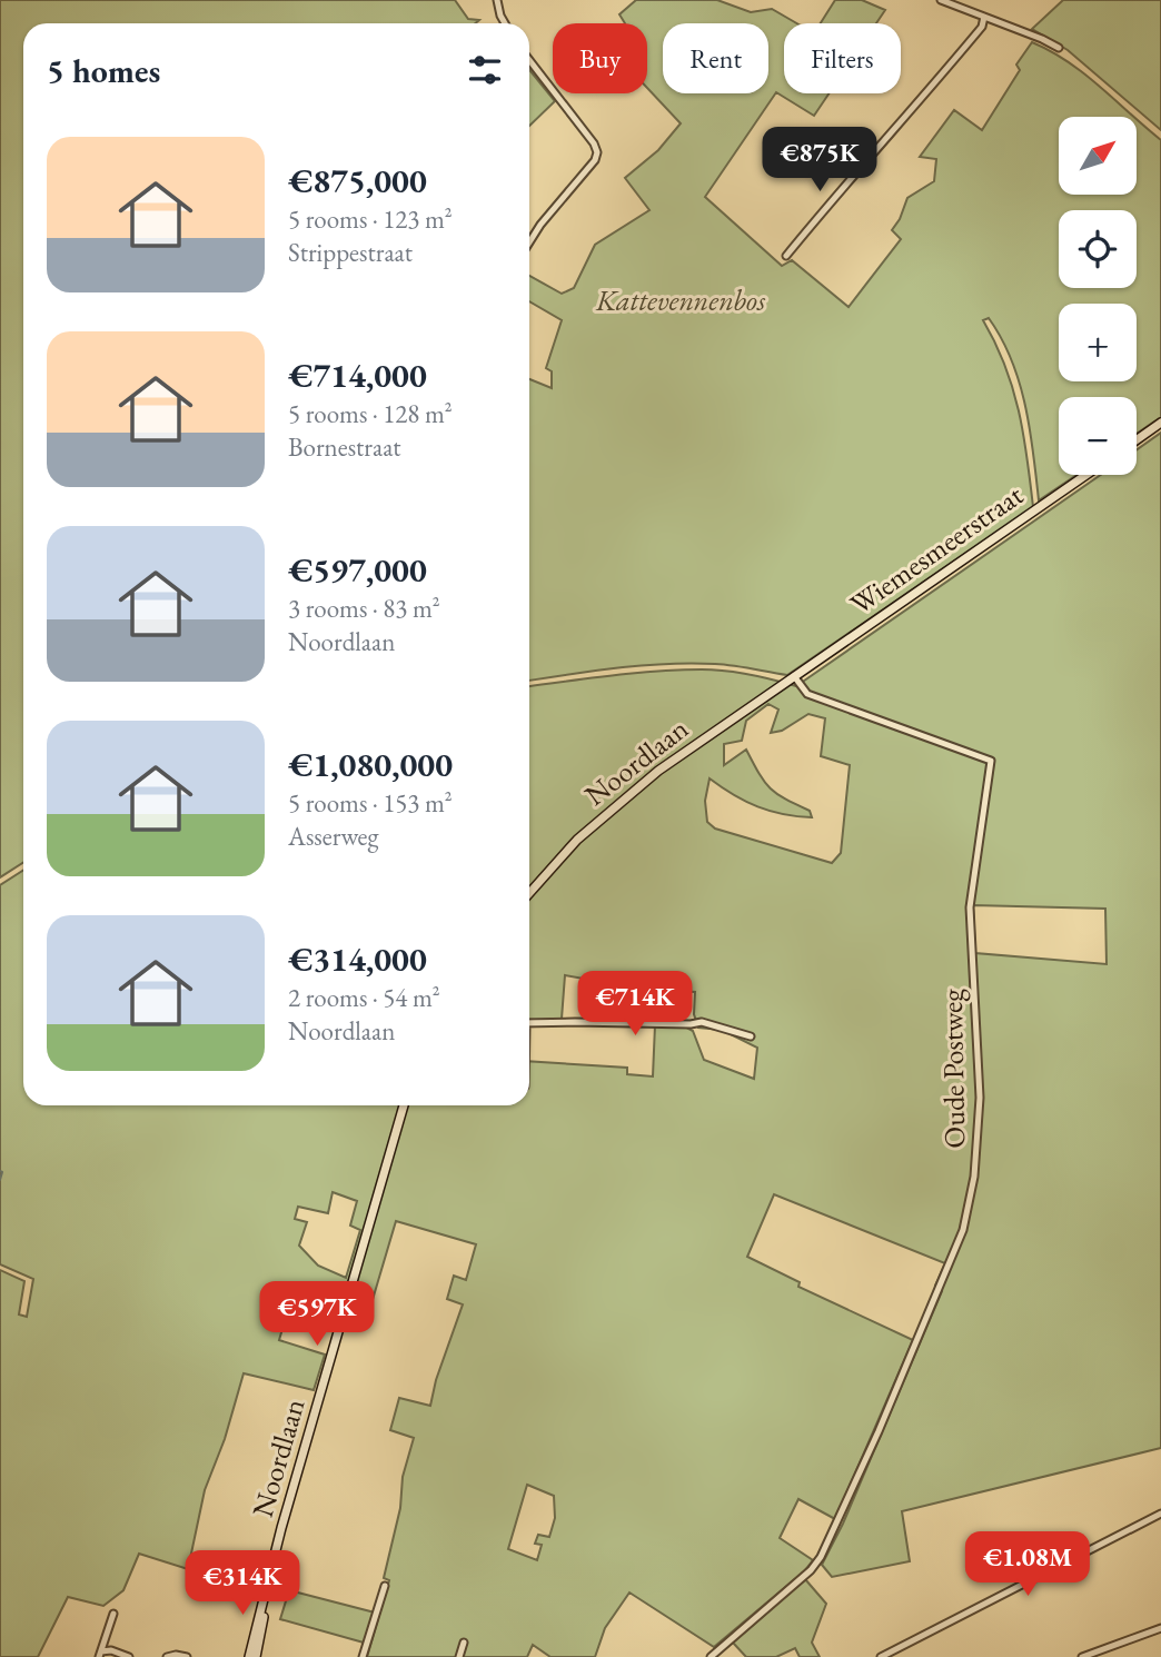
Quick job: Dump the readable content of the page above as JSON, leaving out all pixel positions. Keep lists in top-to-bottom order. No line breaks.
{"streets":{"main road":["Wiemesmeerstraat","Noordlaan"],"street":["Oude Postweg"]},"crossings":[["Wiemesmeerstraat","Noordlaan"],["Wiemesmeerstraat","Oude Postweg"],["Noordlaan","Oude Postweg"]],"parks":["Kattevennenbos"],"north":"top right","page":{"chip":["Buy","Rent","Filters"],"heading":"5 homes","map_buttons":["+","−"],"list":[{"name":"€875,000","note":"5 rooms · 123 m² · Strippestraat"},{"name":"€714,000","note":"5 rooms · 128 m² · Bornestraat"},{"name":"€597,000","note":"3 rooms · 83 m² · Noordlaan"},{"name":"€1,080,000","note":"5 rooms · 153 m² · Asserweg"},{"name":"€314,000","note":"2 rooms · 54 m² · Noordlaan"}],"price":["€875K","€714K","€597K","€1.08M","€314K"]}}
